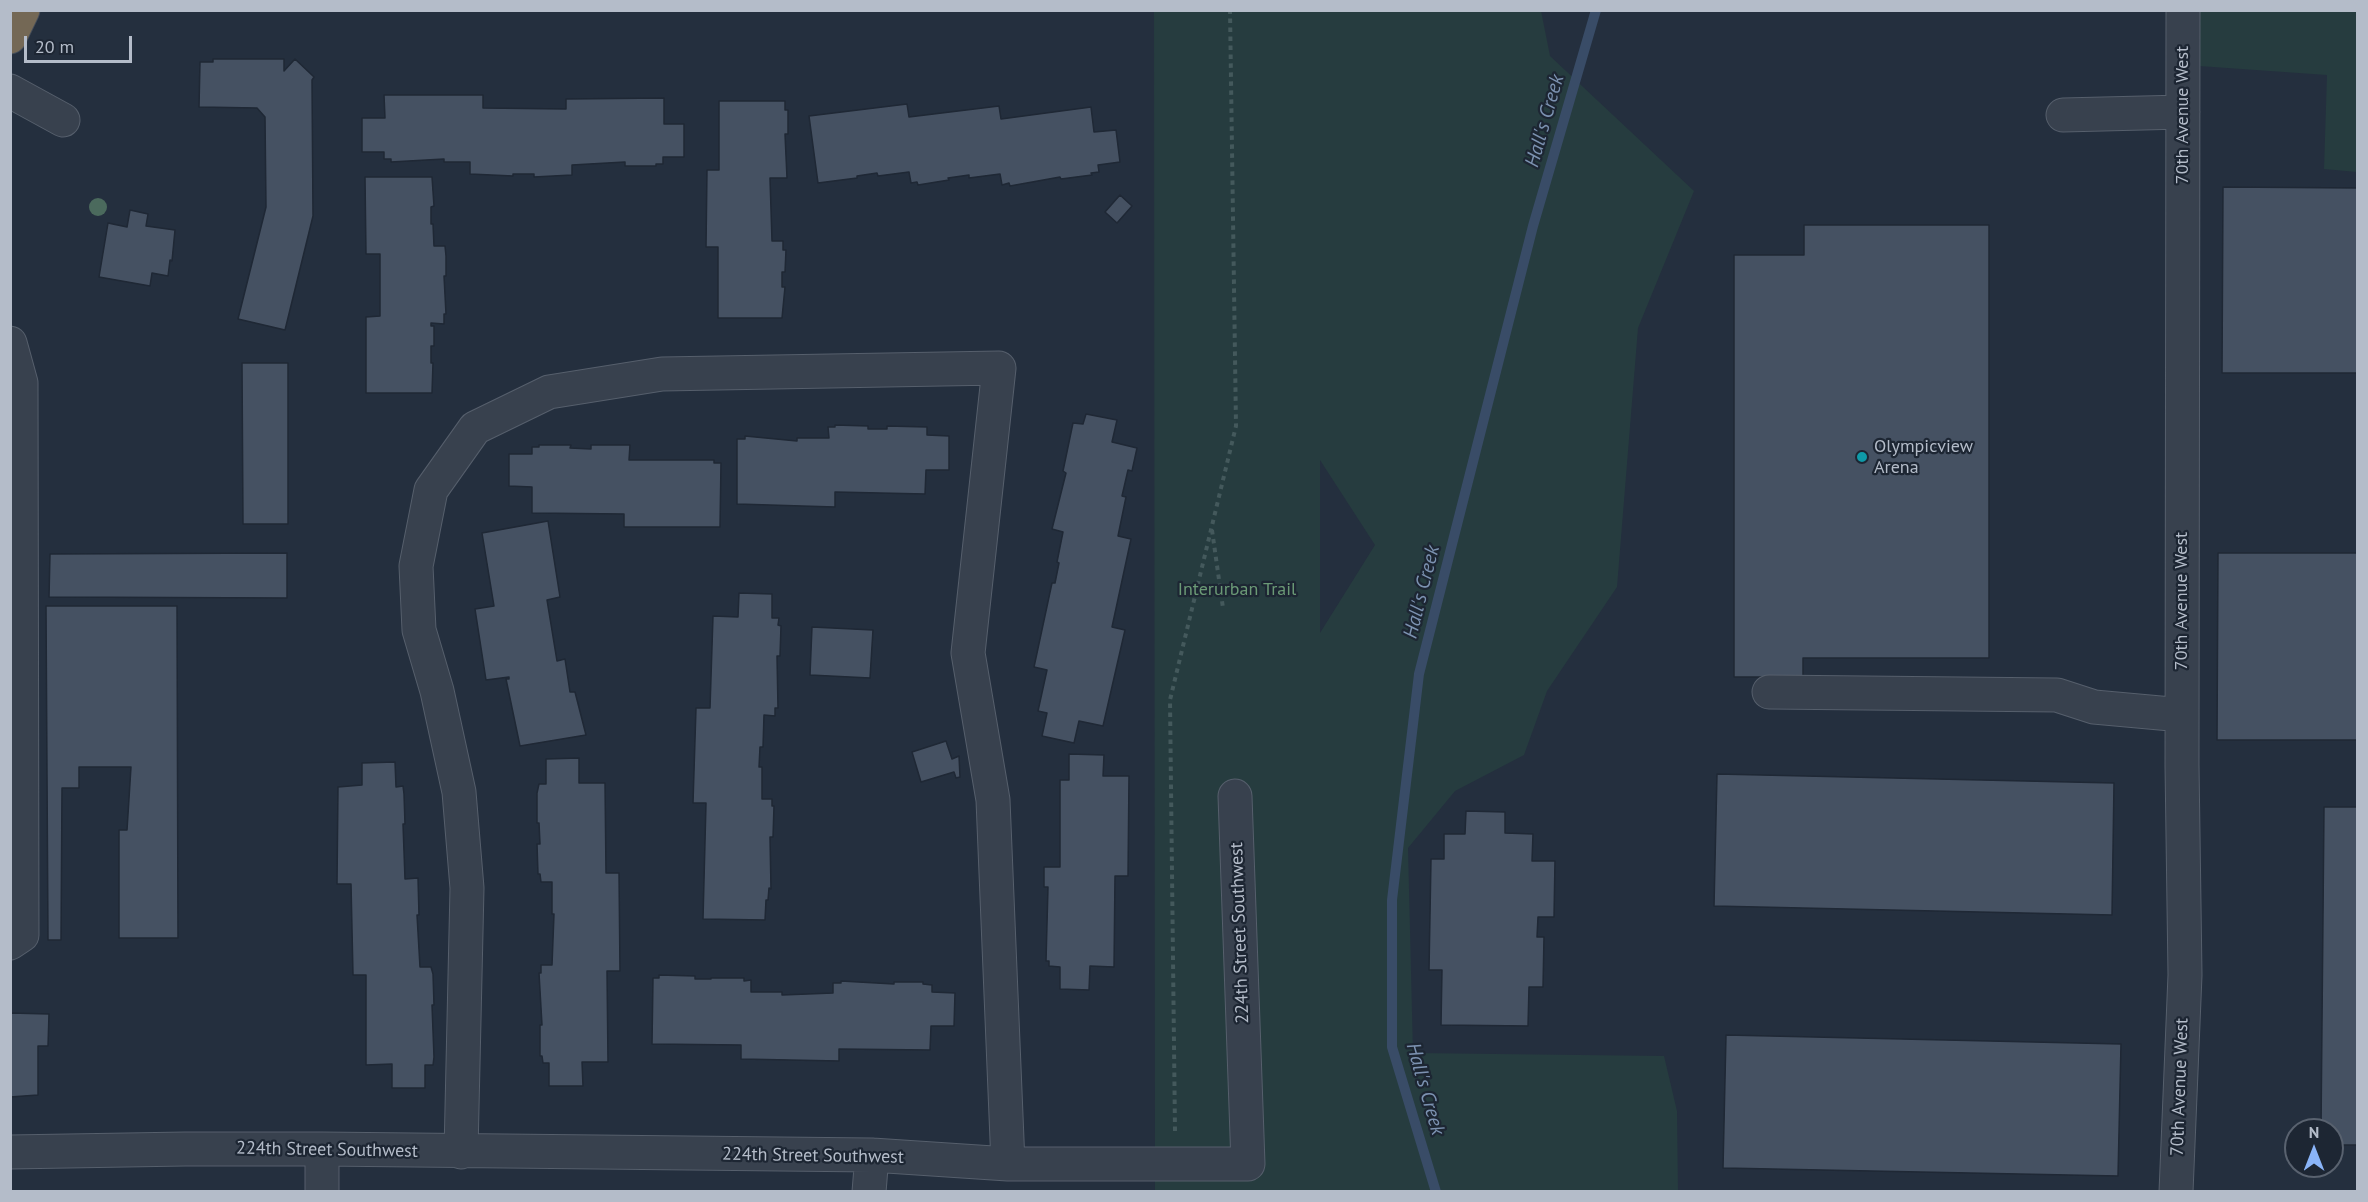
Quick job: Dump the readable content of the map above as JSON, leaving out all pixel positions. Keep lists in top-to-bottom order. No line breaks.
{"streets":{"street":["70th Avenue West","224th Street Southwest"]},"water":["Hall's Creek"],"parks":["Interurban Trail"],"places":["Olympicview Arena"],"scale_bar":"20 m","north":"top"}
